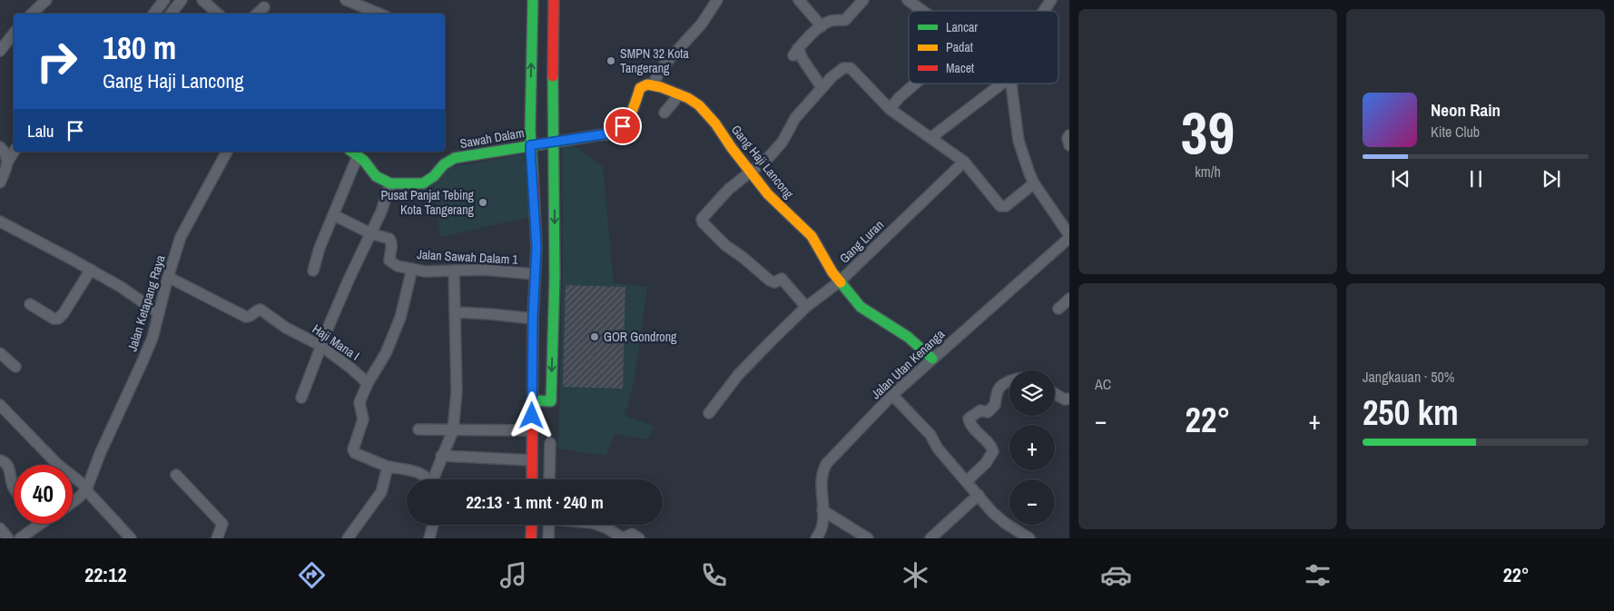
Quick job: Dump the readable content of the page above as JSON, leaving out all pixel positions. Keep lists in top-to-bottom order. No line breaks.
{"streets":{"street":["Sawah Dalam","Gang Haji Lancong","Gang Luran","Jalan Sawah Dalam 1","Jalan Ketapang Raya","Haji Mana I","Jalan Utan Kenanga"]},"crossings":[["Gang Haji Lancong","Gang Luran"],["Gang Haji Lancong","Jalan Utan Kenanga"],["Jalan Ketapang Raya","Haji Mana I"]],"places":["SMPN 32 Kota Tangerang","Pusat Panjat Tebing Kota Tangerang","GOR Gondrong"],"legend":["Lancar","Padat","Macet"],"page":{"tile":[["39","km/h"],"AC",["Jangkauan · 50%","250 km"]],"turn":["180 m","Gang Haji Lancong"],"song":["Neon Rain","Kite Club"],"then":"Lalu","map_buttons":["+","−"],"heat":["−","22°","+"],"limit":"40","trip":"22:13 · 1 mnt · 240 m","tabs":["22:12","22°"]}}
